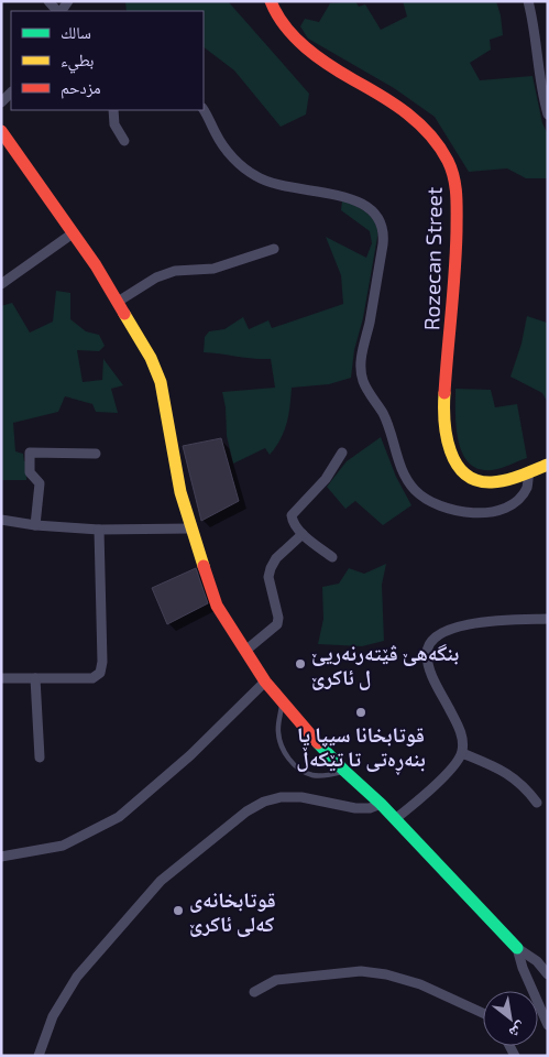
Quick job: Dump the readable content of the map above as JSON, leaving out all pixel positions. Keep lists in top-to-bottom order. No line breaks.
{"streets":{"street":["Rozecan Street"]},"places":["بنگەهێ ڤێتەرنەریێ ل ئاکرێ","قوتابخانا سیپا یا بنەڕەتی تا تێکەڵ","قوتابخانەی کەلی ئاکرێ"],"legend":["سالك","بطيء","مزدحم"],"north":"bottom right"}
